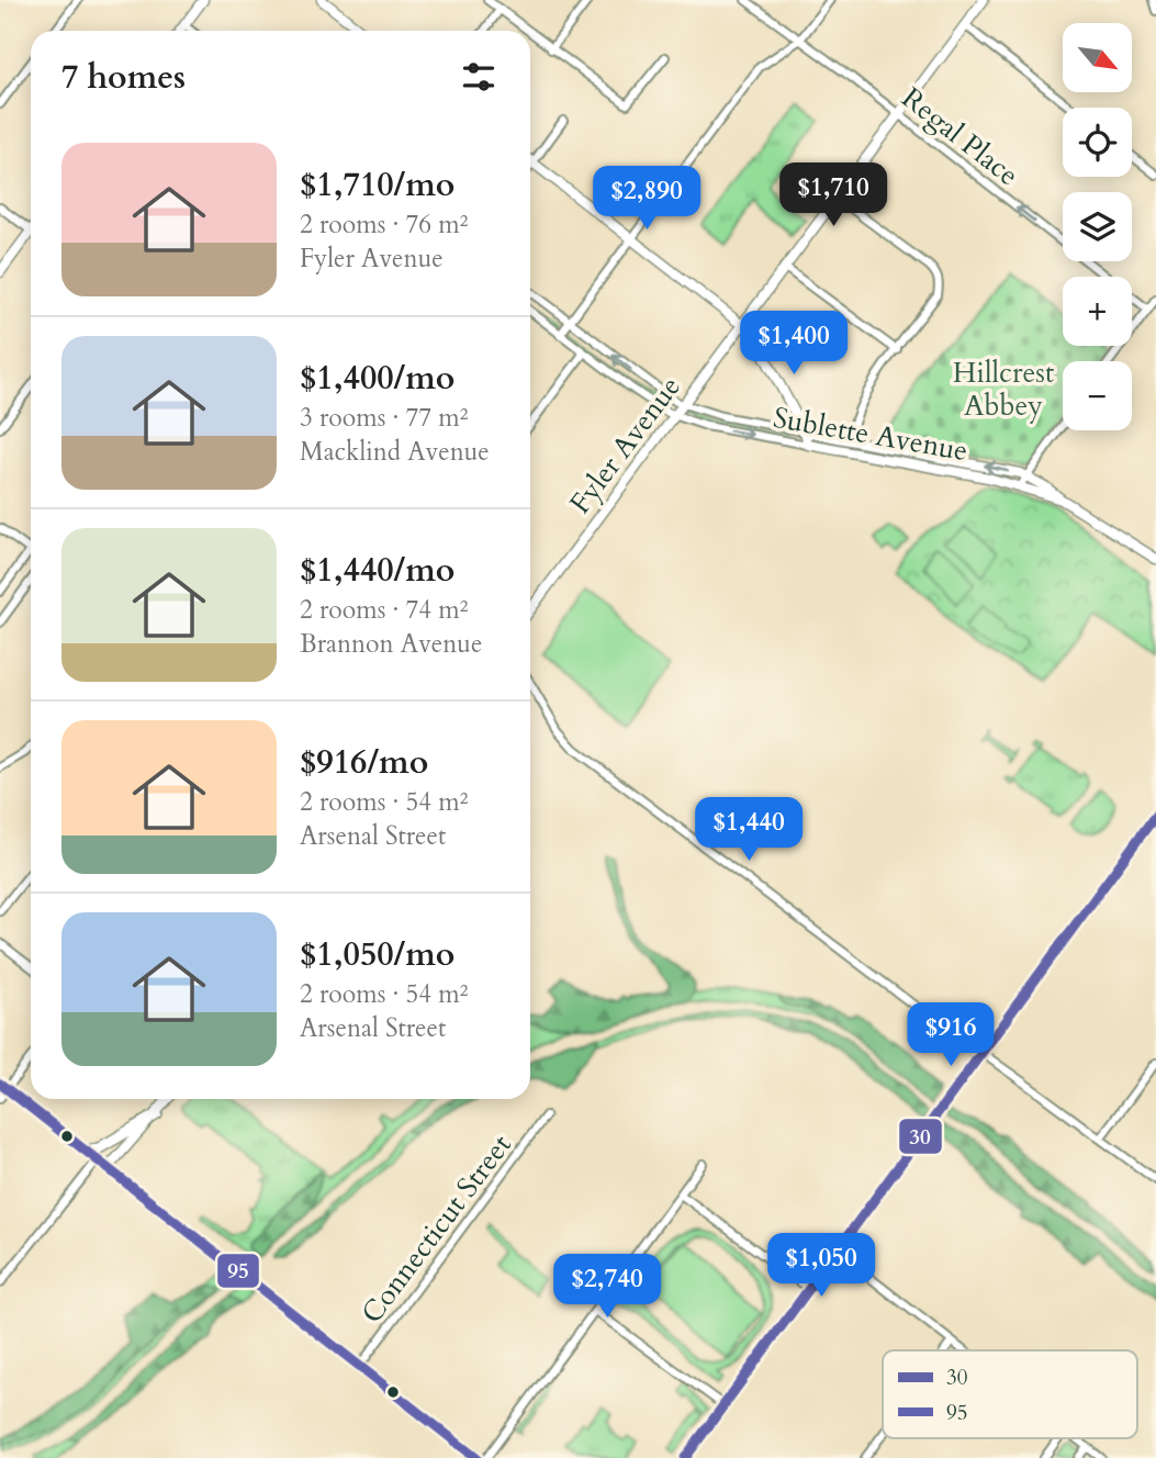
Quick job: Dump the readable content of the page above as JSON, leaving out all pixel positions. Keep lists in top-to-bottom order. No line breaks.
{"streets":{"street":["Regal Place","Sublette Avenue","Fyler Avenue","Connecticut Street"]},"crossings":[["Regal Place","Fyler Avenue"],["Sublette Avenue","Fyler Avenue"]],"one_way":["Regal Place"],"parks":["Hillcrest Abbey"],"lines":["transit line 30","transit line 95"],"legend":["30","95"],"north":"bottom right","page":{"map_buttons":["+","−"],"heading":"7 homes","list":[{"name":"$1,710/mo","note":"2 rooms · 76 m² · Fyler Avenue"},{"name":"$1,400/mo","note":"3 rooms · 77 m² · Macklind Avenue"},{"name":"$1,440/mo","note":"2 rooms · 74 m² · Brannon Avenue"},{"name":"$916/mo","note":"2 rooms · 54 m² · Arsenal Street"},{"name":"$1,050/mo","note":"2 rooms · 54 m² · Arsenal Street"}],"price":["$1,710","$2,890","$1,400","$1,440","$916","$1,050","$2,740"]}}
